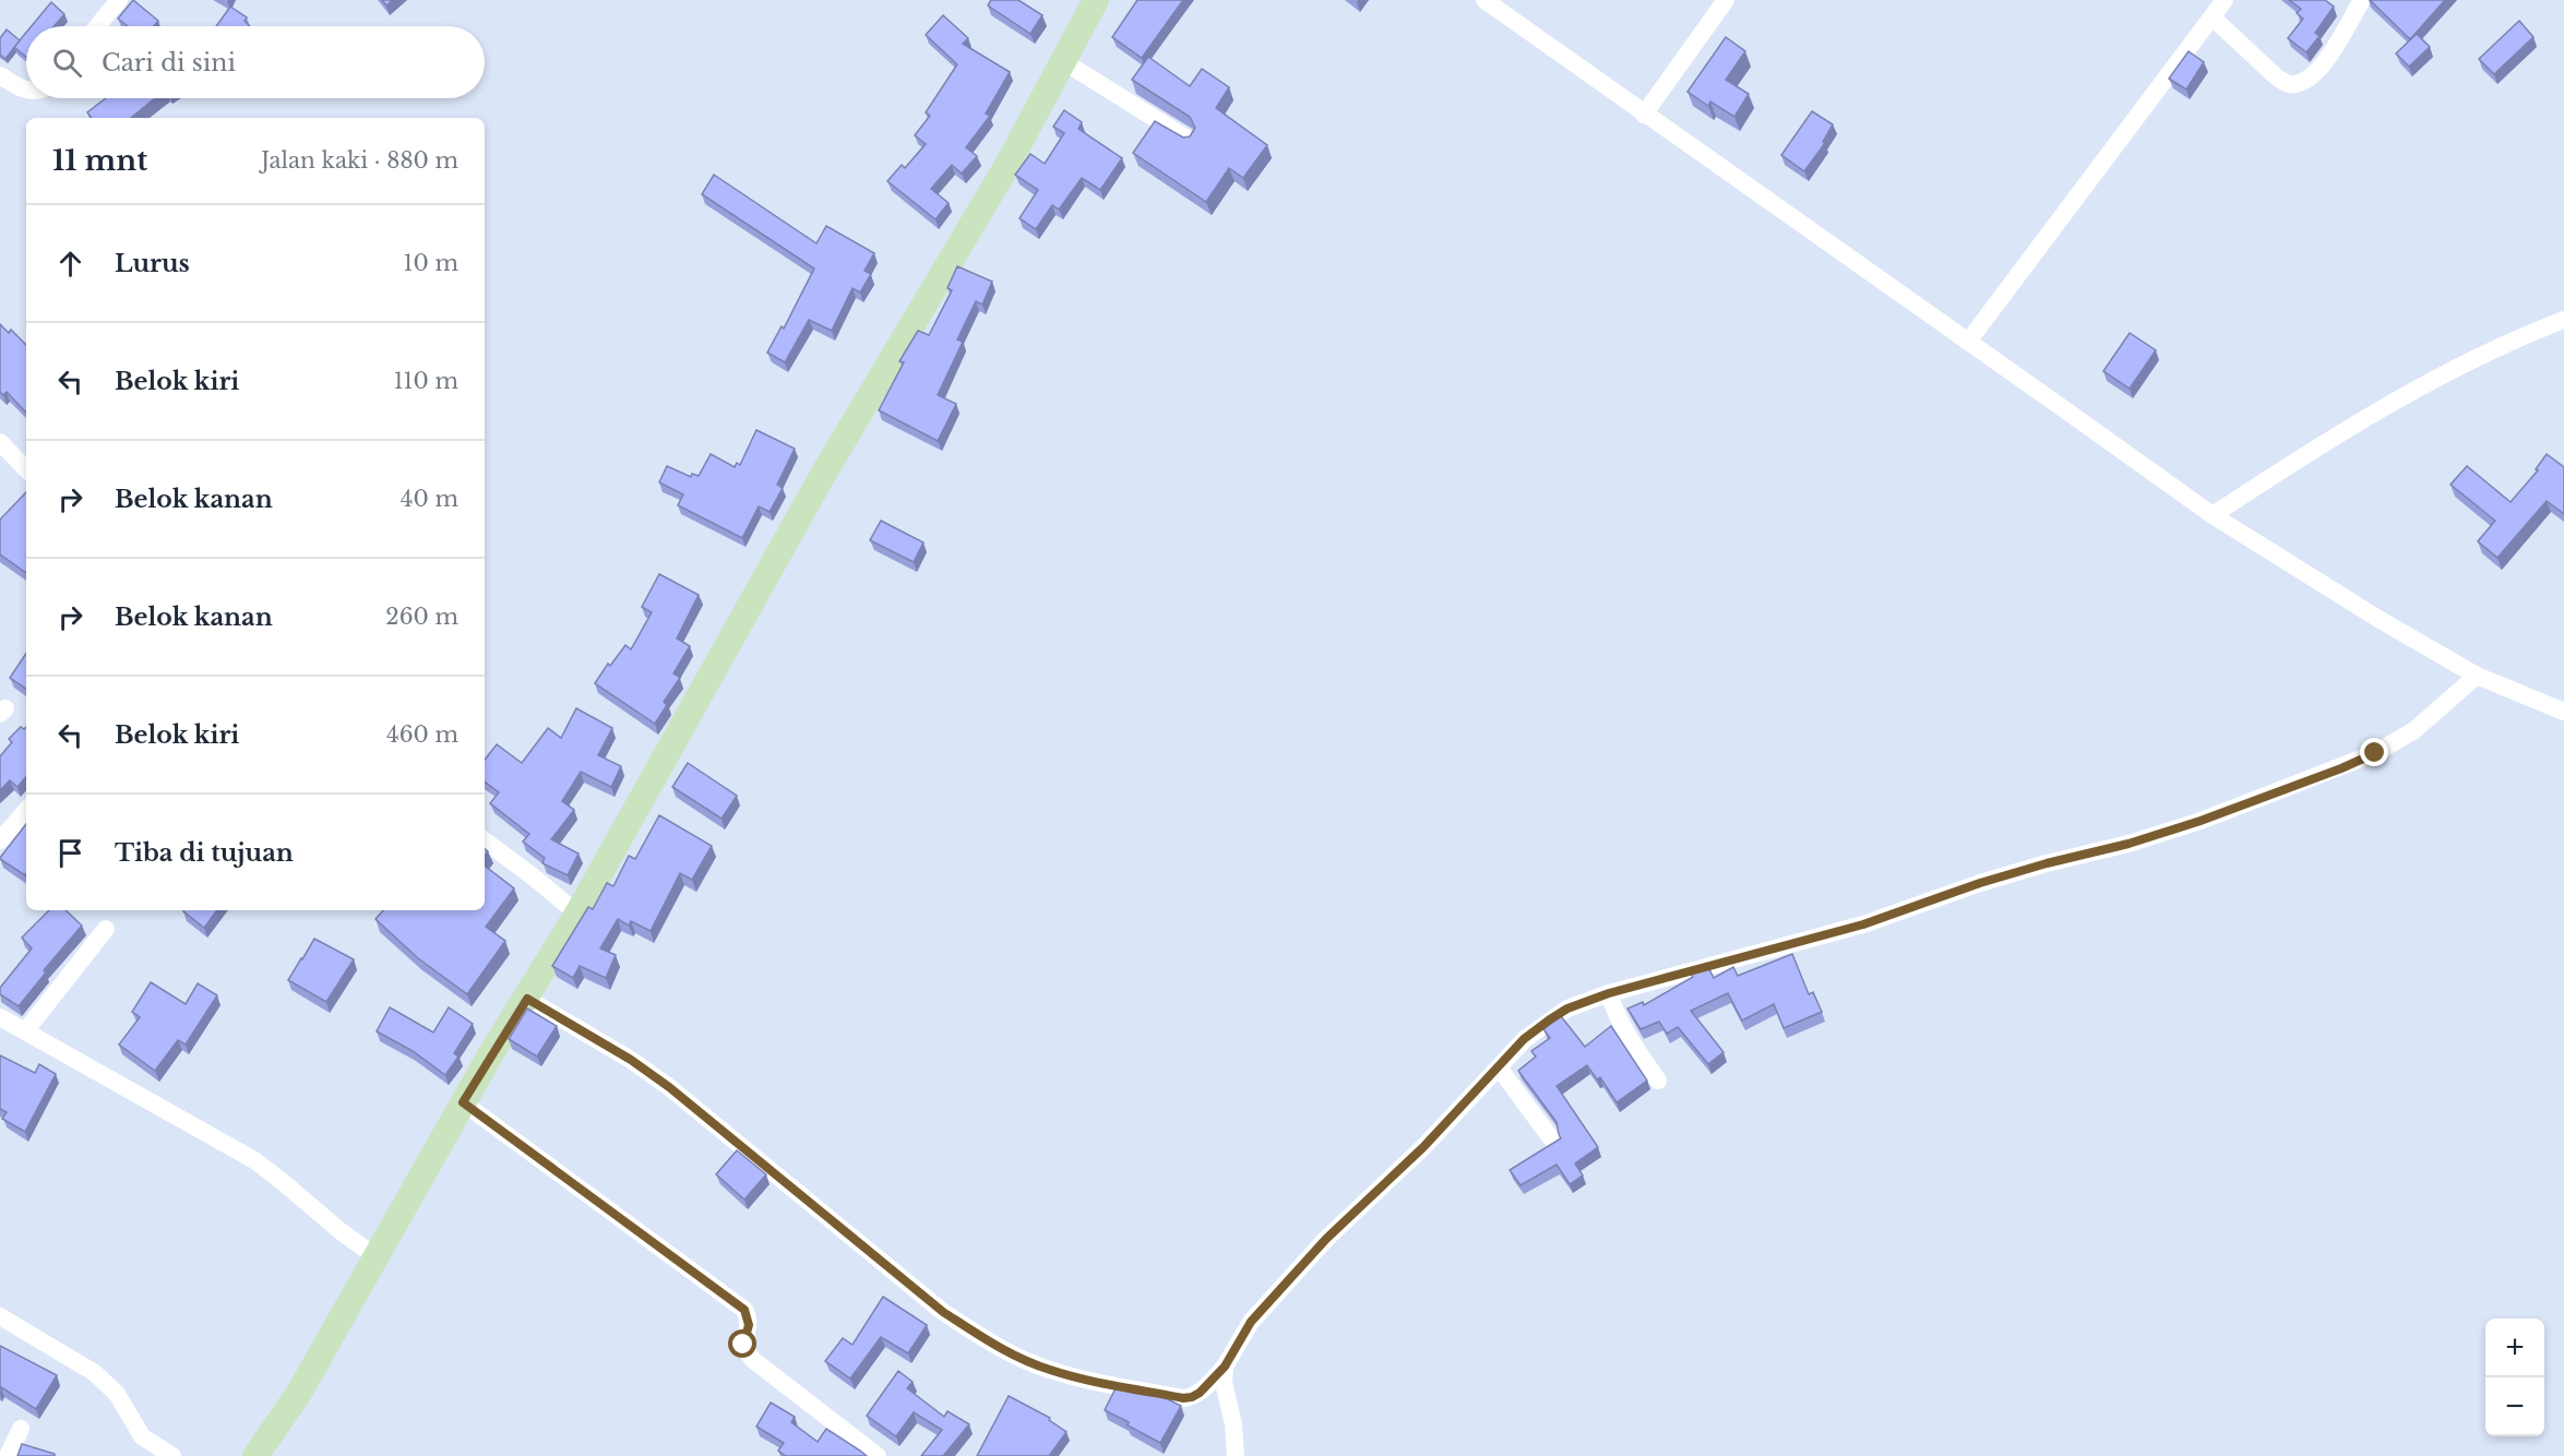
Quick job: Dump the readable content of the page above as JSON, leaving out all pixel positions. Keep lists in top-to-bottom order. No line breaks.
{"page":{"search":"Cari di sini","heading":["11 mnt","Jalan kaki · 880 m"],"list":[["Lurus","10 m"],["Belok kiri","110 m"],["Belok kanan","40 m"],["Belok kanan","260 m"],["Belok kiri","460 m"],"Tiba di tujuan"],"map_buttons":["+","−"]}}
